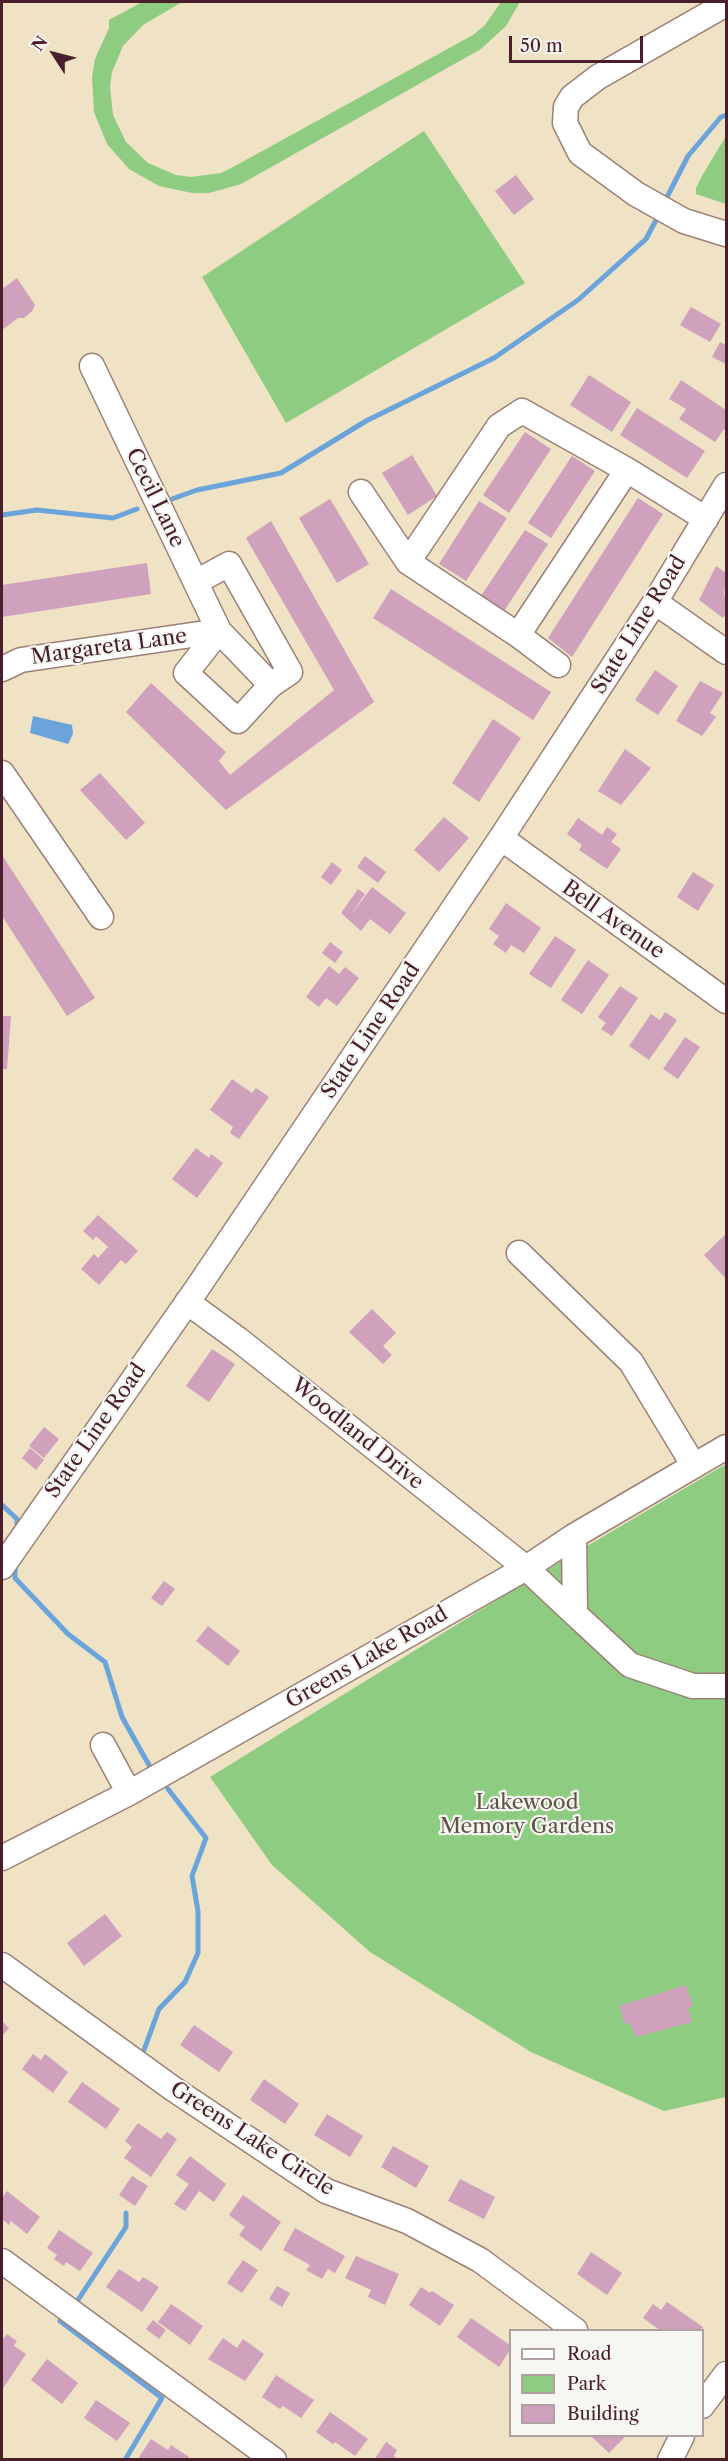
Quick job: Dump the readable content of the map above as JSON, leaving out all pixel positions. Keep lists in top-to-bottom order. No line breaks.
{"streets":{"street":["Cecil Lane","State Line Road","Margareta Lane","Bell Avenue","Woodland Drive","Greens Lake Road","Greens Lake Circle"]},"crossings":[["Cecil Lane","Margareta Lane"],["State Line Road","Bell Avenue"],["State Line Road","Woodland Drive"],["Woodland Drive","Greens Lake Road"]],"parks":["Lakewood Memory Gardens"],"legend":["Road","Park","Building"],"scale_bar":"50 m","north":"top left"}
